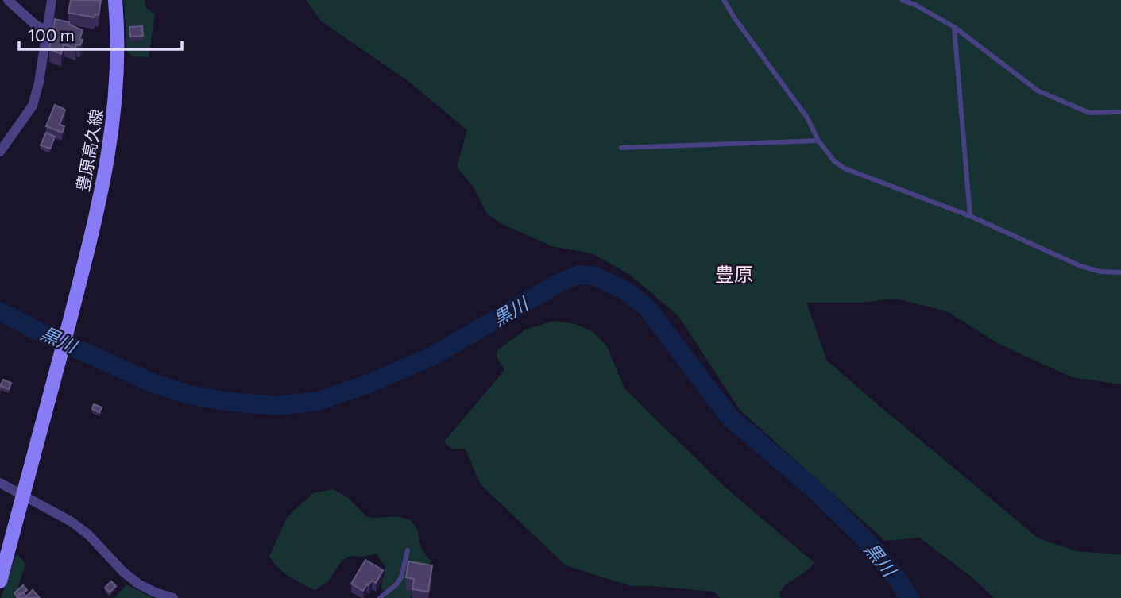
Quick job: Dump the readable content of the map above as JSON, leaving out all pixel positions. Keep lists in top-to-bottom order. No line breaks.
{"streets":{"main road":["豊原高久線"]},"districts":["豊原"],"water":["黒川"],"scale_bar":"100 m"}
